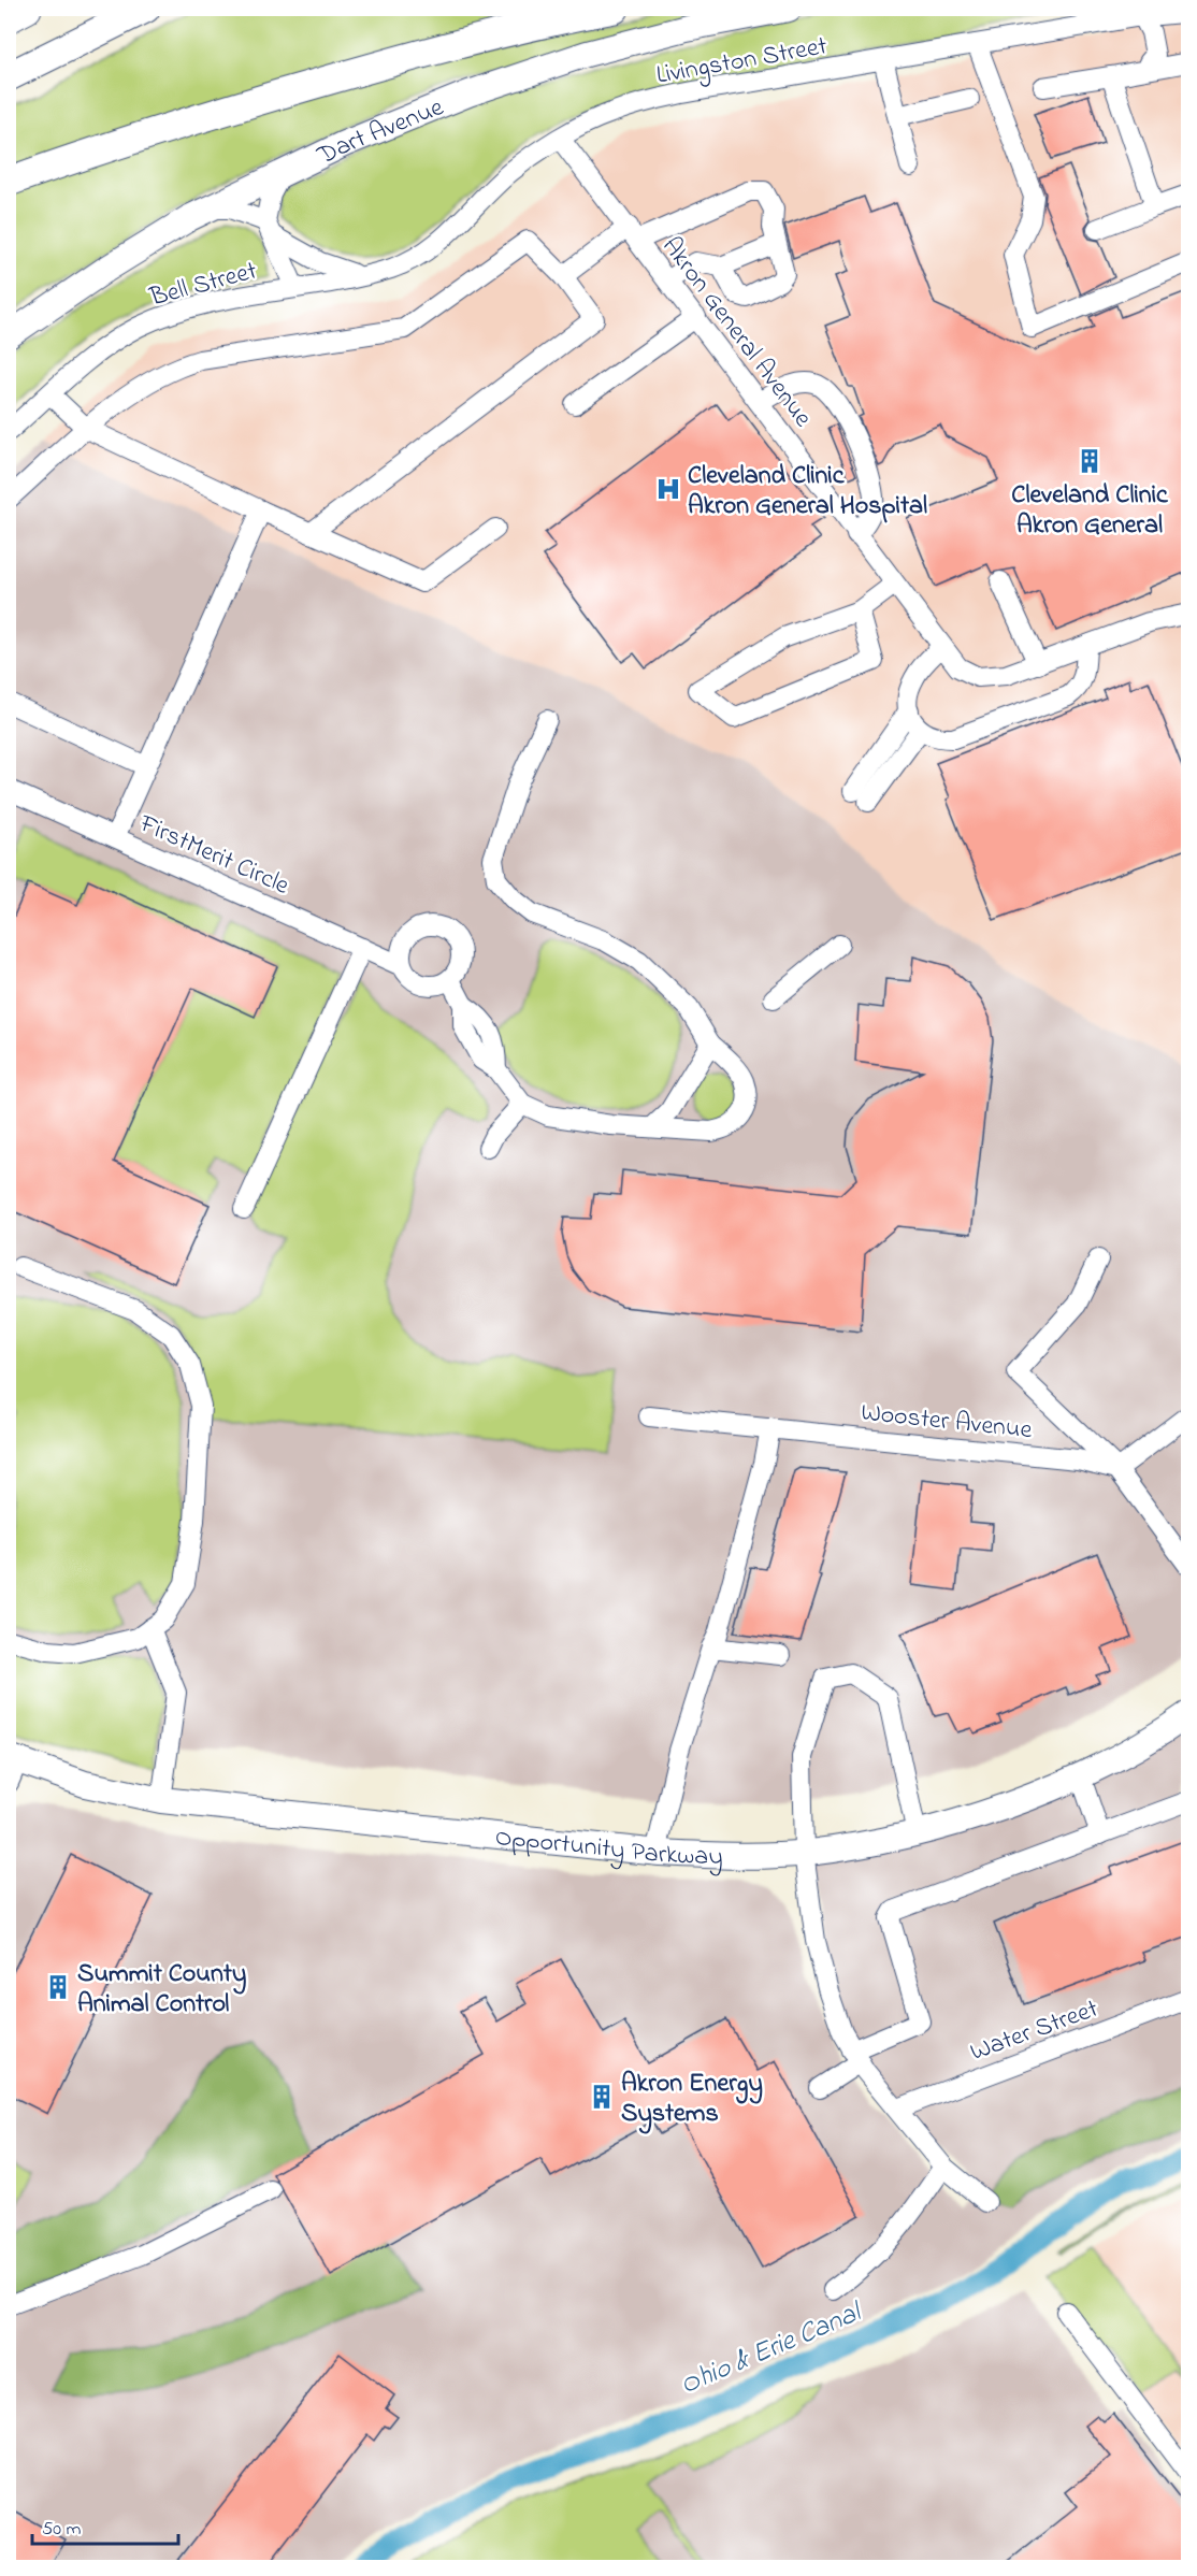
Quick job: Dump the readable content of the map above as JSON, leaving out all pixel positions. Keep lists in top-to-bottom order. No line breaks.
{"streets":{"main road":["Dart Avenue","Opportunity Parkway"],"street":["Livingston Street","Bell Street","Akron General Avenue","FirstMerit Circle","Wooster Avenue","Water Street"]},"crossings":[["Livingston Street","Bell Street"],["Livingston Street","Akron General Avenue"]],"water":["Ohio & Erie Canal"],"places":{"building":["Cleveland Clinic Akron General","Summit County Animal Control","Akron Energy Systems"],"hospital":["Cleveland Clinic Akron General Hospital"]},"scale_bar":"50 m"}
